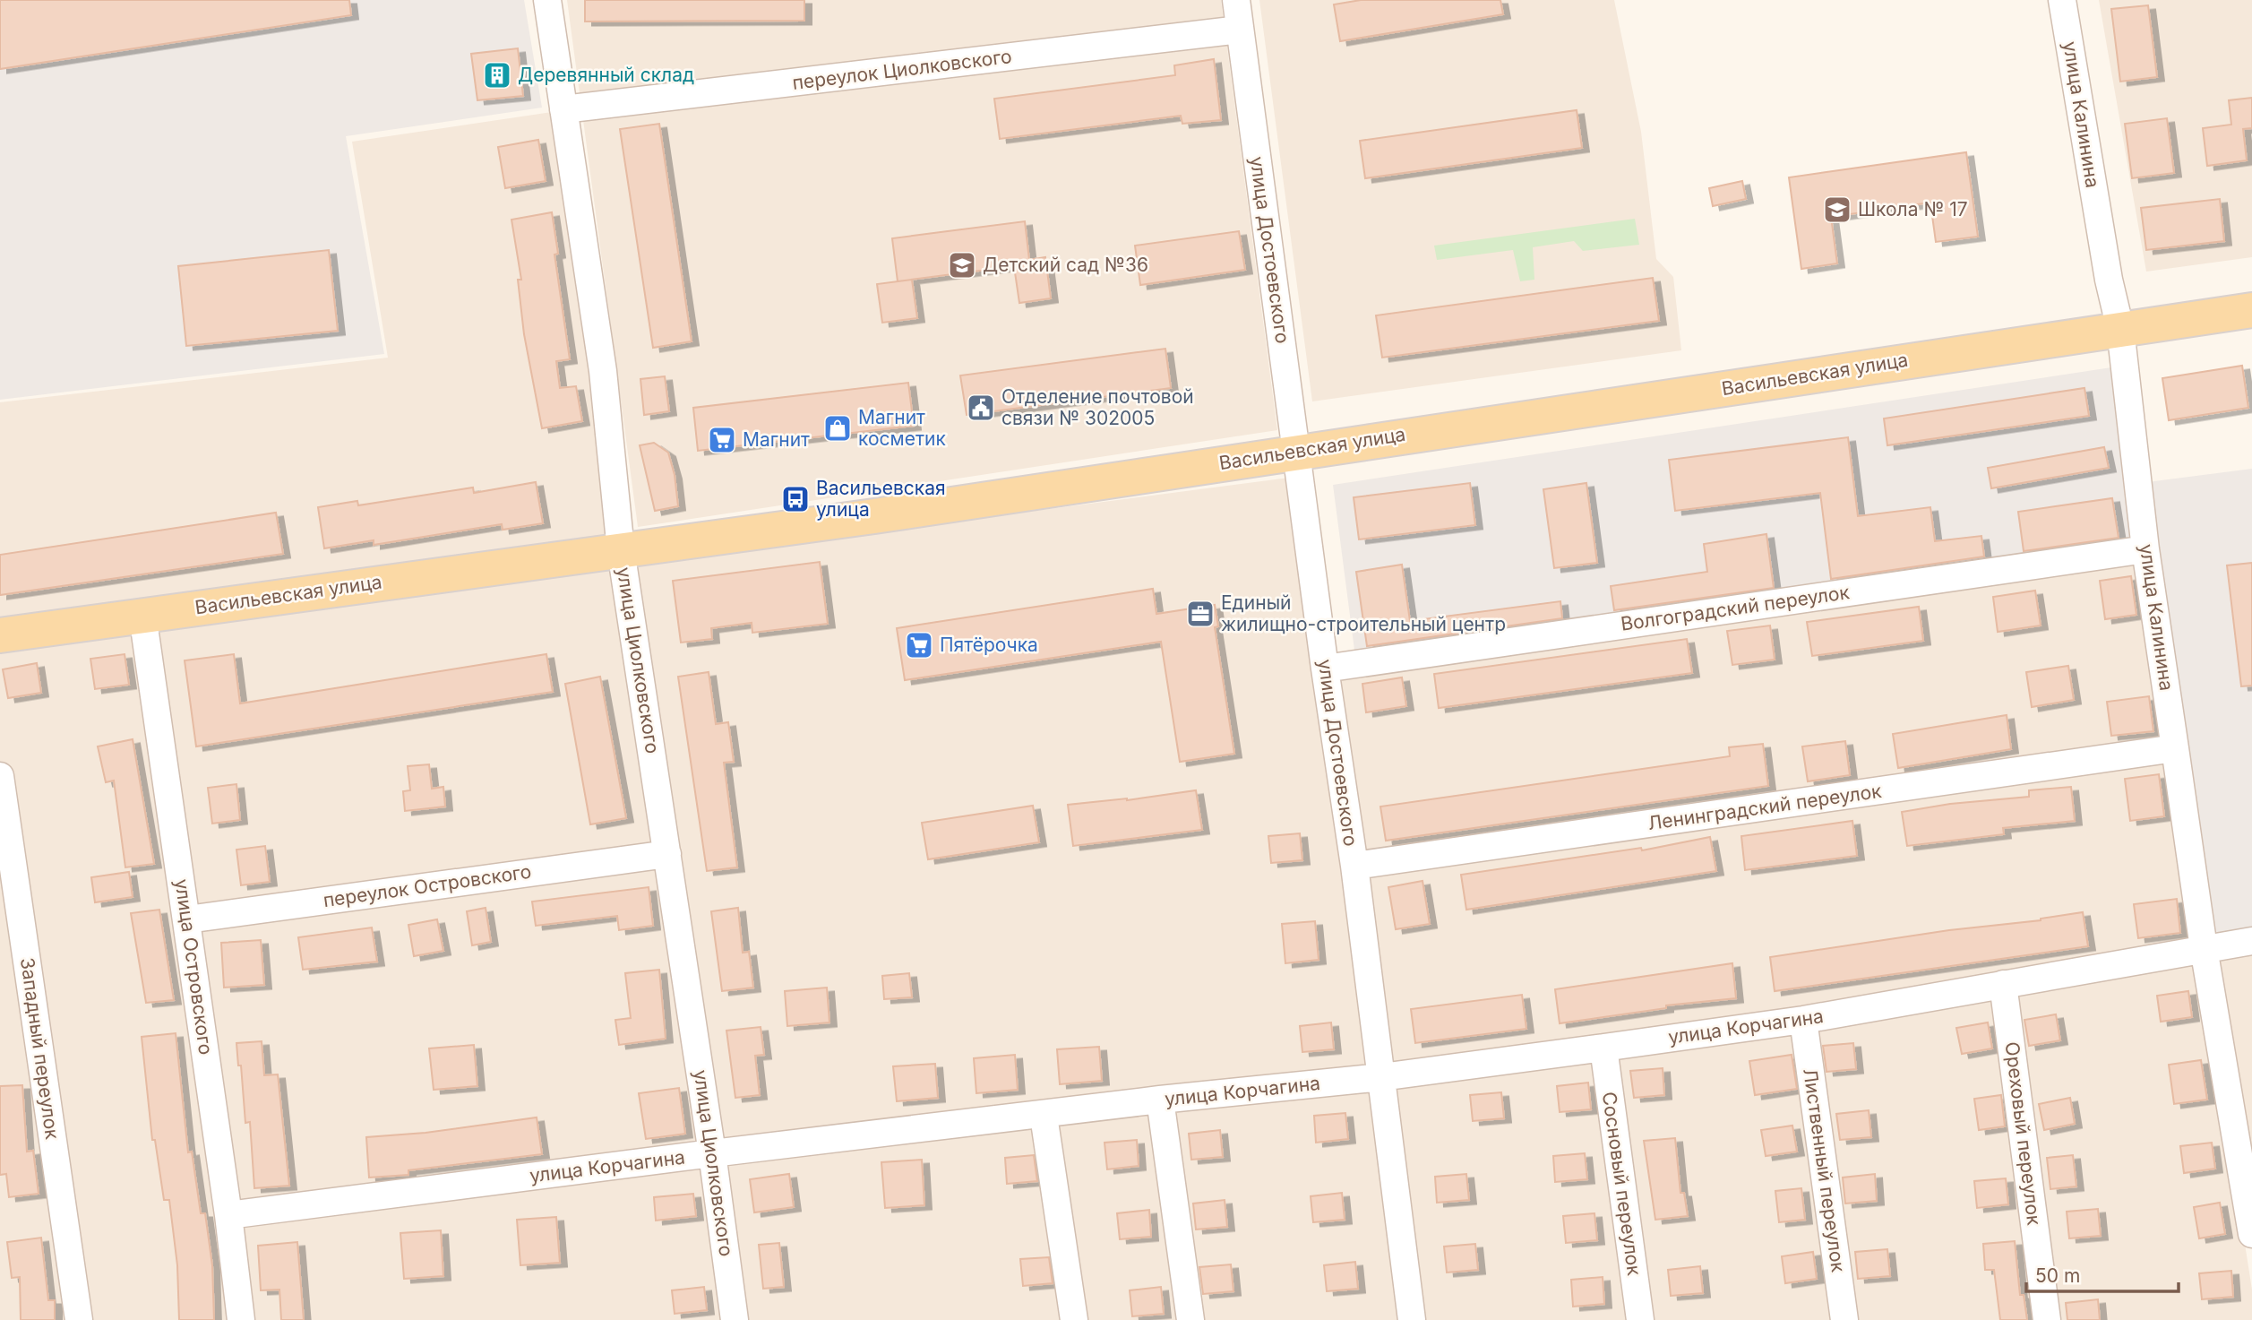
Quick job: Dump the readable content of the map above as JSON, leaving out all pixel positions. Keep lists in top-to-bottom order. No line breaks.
{"streets":{"main road":["Васильевская улица"],"street":["переулок Циолковского","улица Калинина","улица Достоевского","Волгоградский переулок","улица Циолковского","Ленинградский переулок","переулок Островского","улица Островского","улица Корчагина","Западный переулок","Ореховый переулок","Лиственный переулок","Сосновый переулок"]},"crossings":[["переулок Циолковского","улица Достоевского"],["переулок Циолковского","улица Циолковского"],["улица Калинина","Васильевская улица"],["улица Калинина","Волгоградский переулок"],["улица Калинина","Ленинградский переулок"],["улица Калинина","улица Корчагина"],["улица Достоевского","Васильевская улица"],["улица Достоевского","Волгоградский переулок"],["улица Достоевского","Ленинградский переулок"],["улица Достоевского","улица Корчагина"],["Васильевская улица","улица Циолковского"],["Васильевская улица","улица Островского"],["улица Циолковского","переулок Островского"],["улица Циолковского","улица Корчагина"],["переулок Островского","улица Островского"],["улица Островского","улица Корчагина"],["улица Корчагина","Ореховый переулок"],["улица Корчагина","Лиственный переулок"],["улица Корчагина","Сосновый переулок"]],"places":{"building":["Деревянный склад"],"school or university":["Школа № 17","Детский сад №36"],"public building":["Отделение почтовой связи № 302005"],"shop":["Магнит косметик"],"supermarket":["Магнит","Пятёрочка"],"bus stop":["Васильевская улица"],"office":["Единый жилищно-строительный центр"]},"scale_bar":"50 m"}
